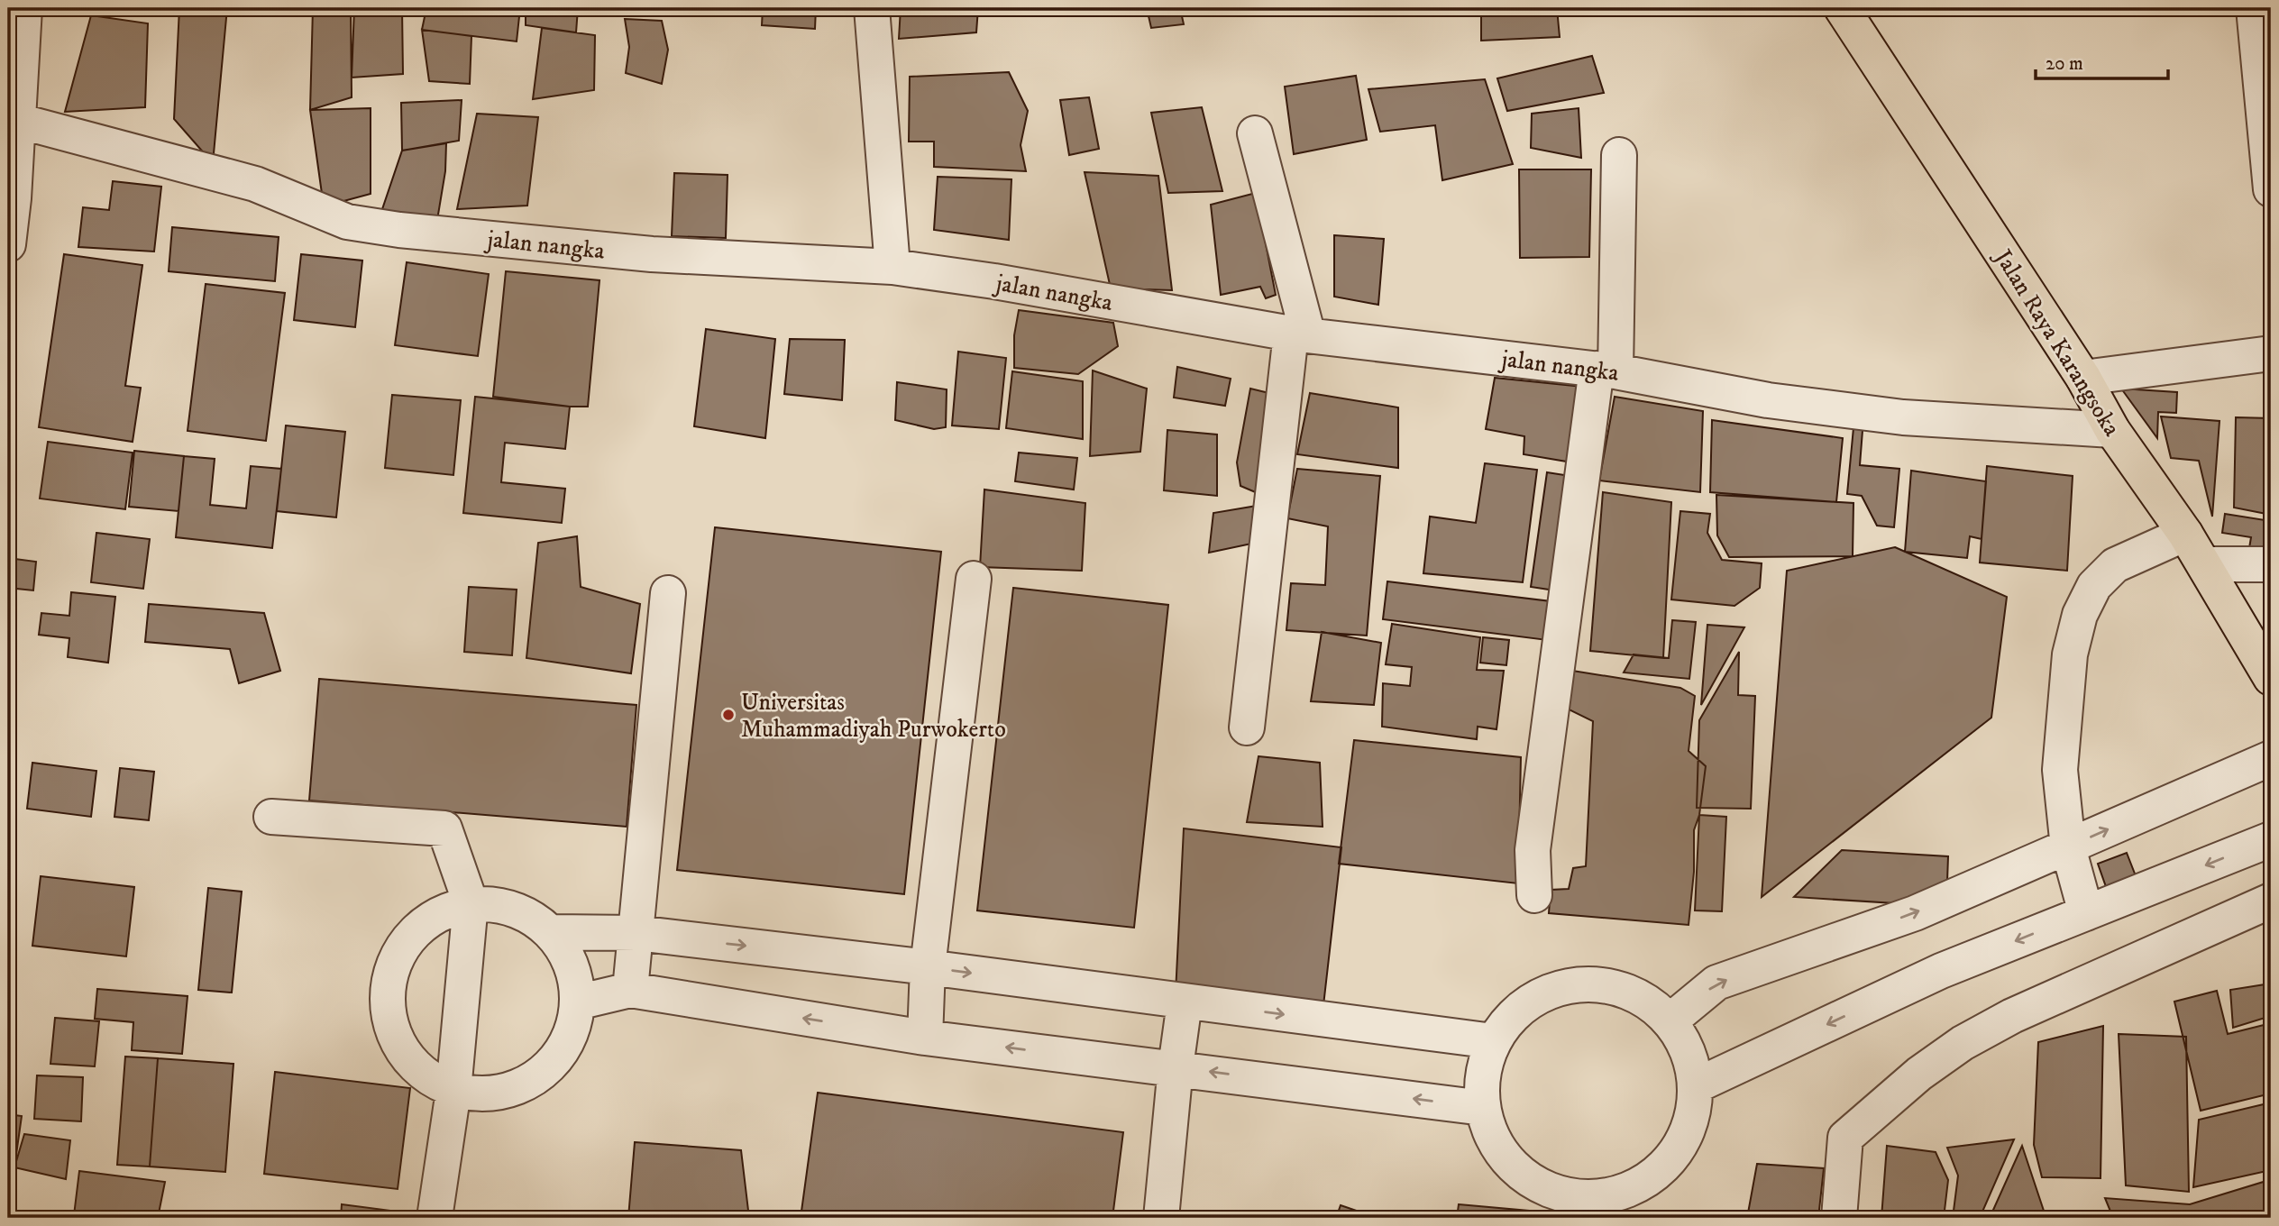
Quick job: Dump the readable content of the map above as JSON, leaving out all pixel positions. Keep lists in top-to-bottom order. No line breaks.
{"streets":{"main road":["Jalan Raya Karangsoka"],"street":["jalan nangka"]},"crossings":[["jalan nangka","Jalan Raya Karangsoka"]],"places":["Universitas Muhammadiyah Purwokerto"],"scale_bar":"20 m"}
